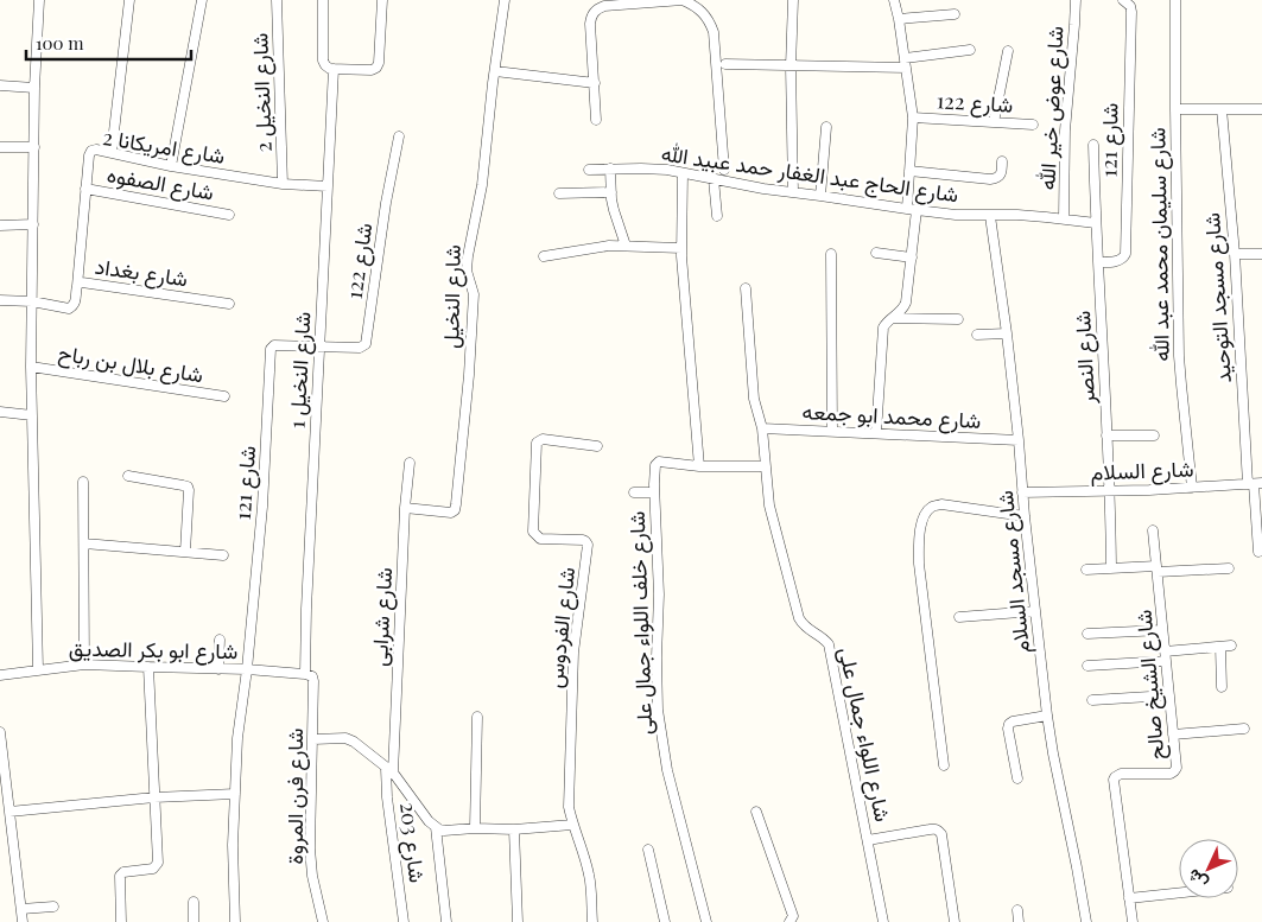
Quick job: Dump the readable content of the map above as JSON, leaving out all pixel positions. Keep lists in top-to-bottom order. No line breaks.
{"streets":{"street":["شارع النخيل 2","شارع 122","شارع عوض خير الله","شارع 121","شارع امريكانا 2","شارع الحاج عبد الغفار حمد عبيد الله","شارع الصفوه","شارع سليمان محمد عبد الله","شارع بغداد","شارع النخيل","شارع مسجد التوحيد","شارع النصر","شارع بلال بن رباح","شارع النخيل 1","شارع محمد ابو جمعه","شارع السلام","شارع مسجد السلام","شارع شرابى","شارع خلف اللواء جمال على","شارع الفردوس","شارع ابو بكر الصديق","شارع الشيخ صالح","شارع اللواء جمال على","شارع فرن المروة","شارع 203"]},"crossings":[["شارع النخيل 2","شارع امريكانا 2"],["شارع 122","شارع 121"],["شارع 122","شارع النخيل 1"],["شارع عوض خير الله","شارع الحاج عبد الغفار حمد عبيد الله"],["شارع 121","شارع النصر"],["شارع 121","شارع النخيل 1"],["شارع 121","شارع ابو بكر الصديق"],["شارع امريكانا 2","شارع الصفوه"],["شارع امريكانا 2","شارع بغداد"],["شارع امريكانا 2","شارع النخيل 1"],["شارع الحاج عبد الغفار حمد عبيد الله","شارع النصر"],["شارع الحاج عبد الغفار حمد عبيد الله","شارع مسجد السلام"],["شارع سليمان محمد عبد الله","شارع السلام"],["شارع النخيل","شارع شرابى"],["شارع مسجد التوحيد","شارع السلام"],["شارع النصر","شارع السلام"],["شارع النخيل 1","شارع ابو بكر الصديق"],["شارع النخيل 1","شارع فرن المروة"],["شارع محمد ابو جمعه","شارع مسجد السلام"],["شارع محمد ابو جمعه","شارع اللواء جمال على"],["شارع السلام","شارع مسجد السلام"],["شارع شرابى","شارع 203"],["شارع خلف اللواء جمال على","شارع اللواء جمال على"],["شارع ابو بكر الصديق","شارع فرن المروة"]],"scale_bar":"100 m","north":"bottom left"}
